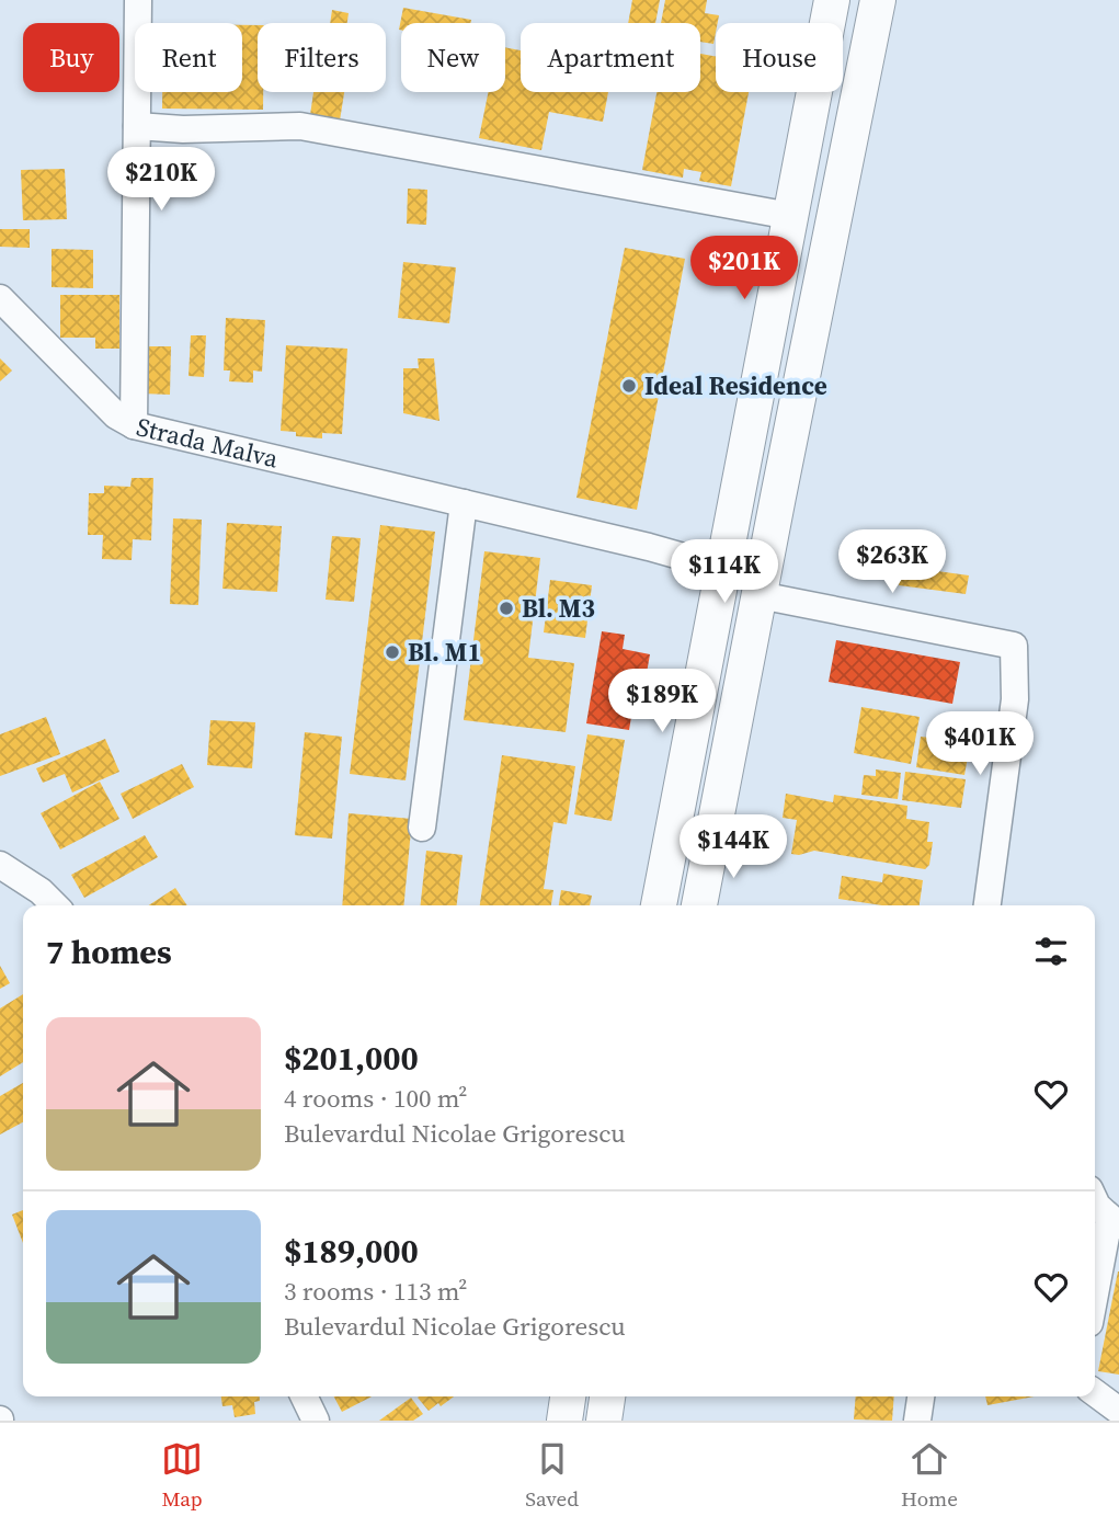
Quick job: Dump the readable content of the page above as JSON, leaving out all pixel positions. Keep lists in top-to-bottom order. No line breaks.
{"streets":{"street":["Strada Malva"]},"places":["Ideal Residence","Bl. M3","Bl. M1"],"page":{"chip":["Buy","Rent","Filters","New","Apartment","House"],"price":["$210K","$201K","$263K","$114K","$189K","$401K","$144K"],"heading":"7 homes","list":[{"name":"$201,000","note":"4 rooms · 100 m² · Bulevardul Nicolae Grigorescu"},{"name":"$189,000","note":"3 rooms · 113 m² · Bulevardul Nicolae Grigorescu"}],"tabs":["Map","Saved","Home"]}}
